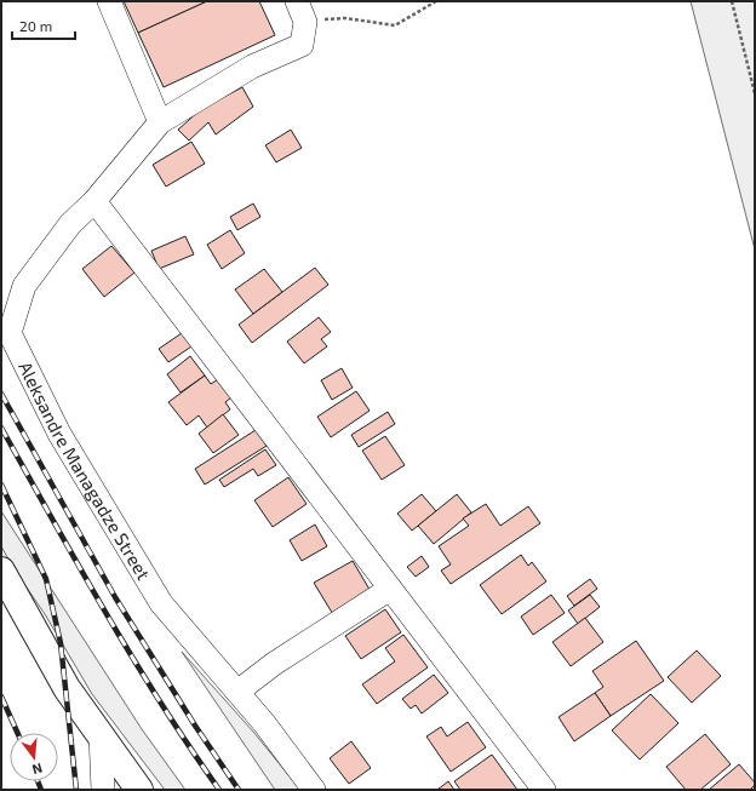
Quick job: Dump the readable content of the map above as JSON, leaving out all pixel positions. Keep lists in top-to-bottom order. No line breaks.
{"streets":{"street":["Aleksandre Managadze Street"]},"scale_bar":"20 m","north":"bottom"}
